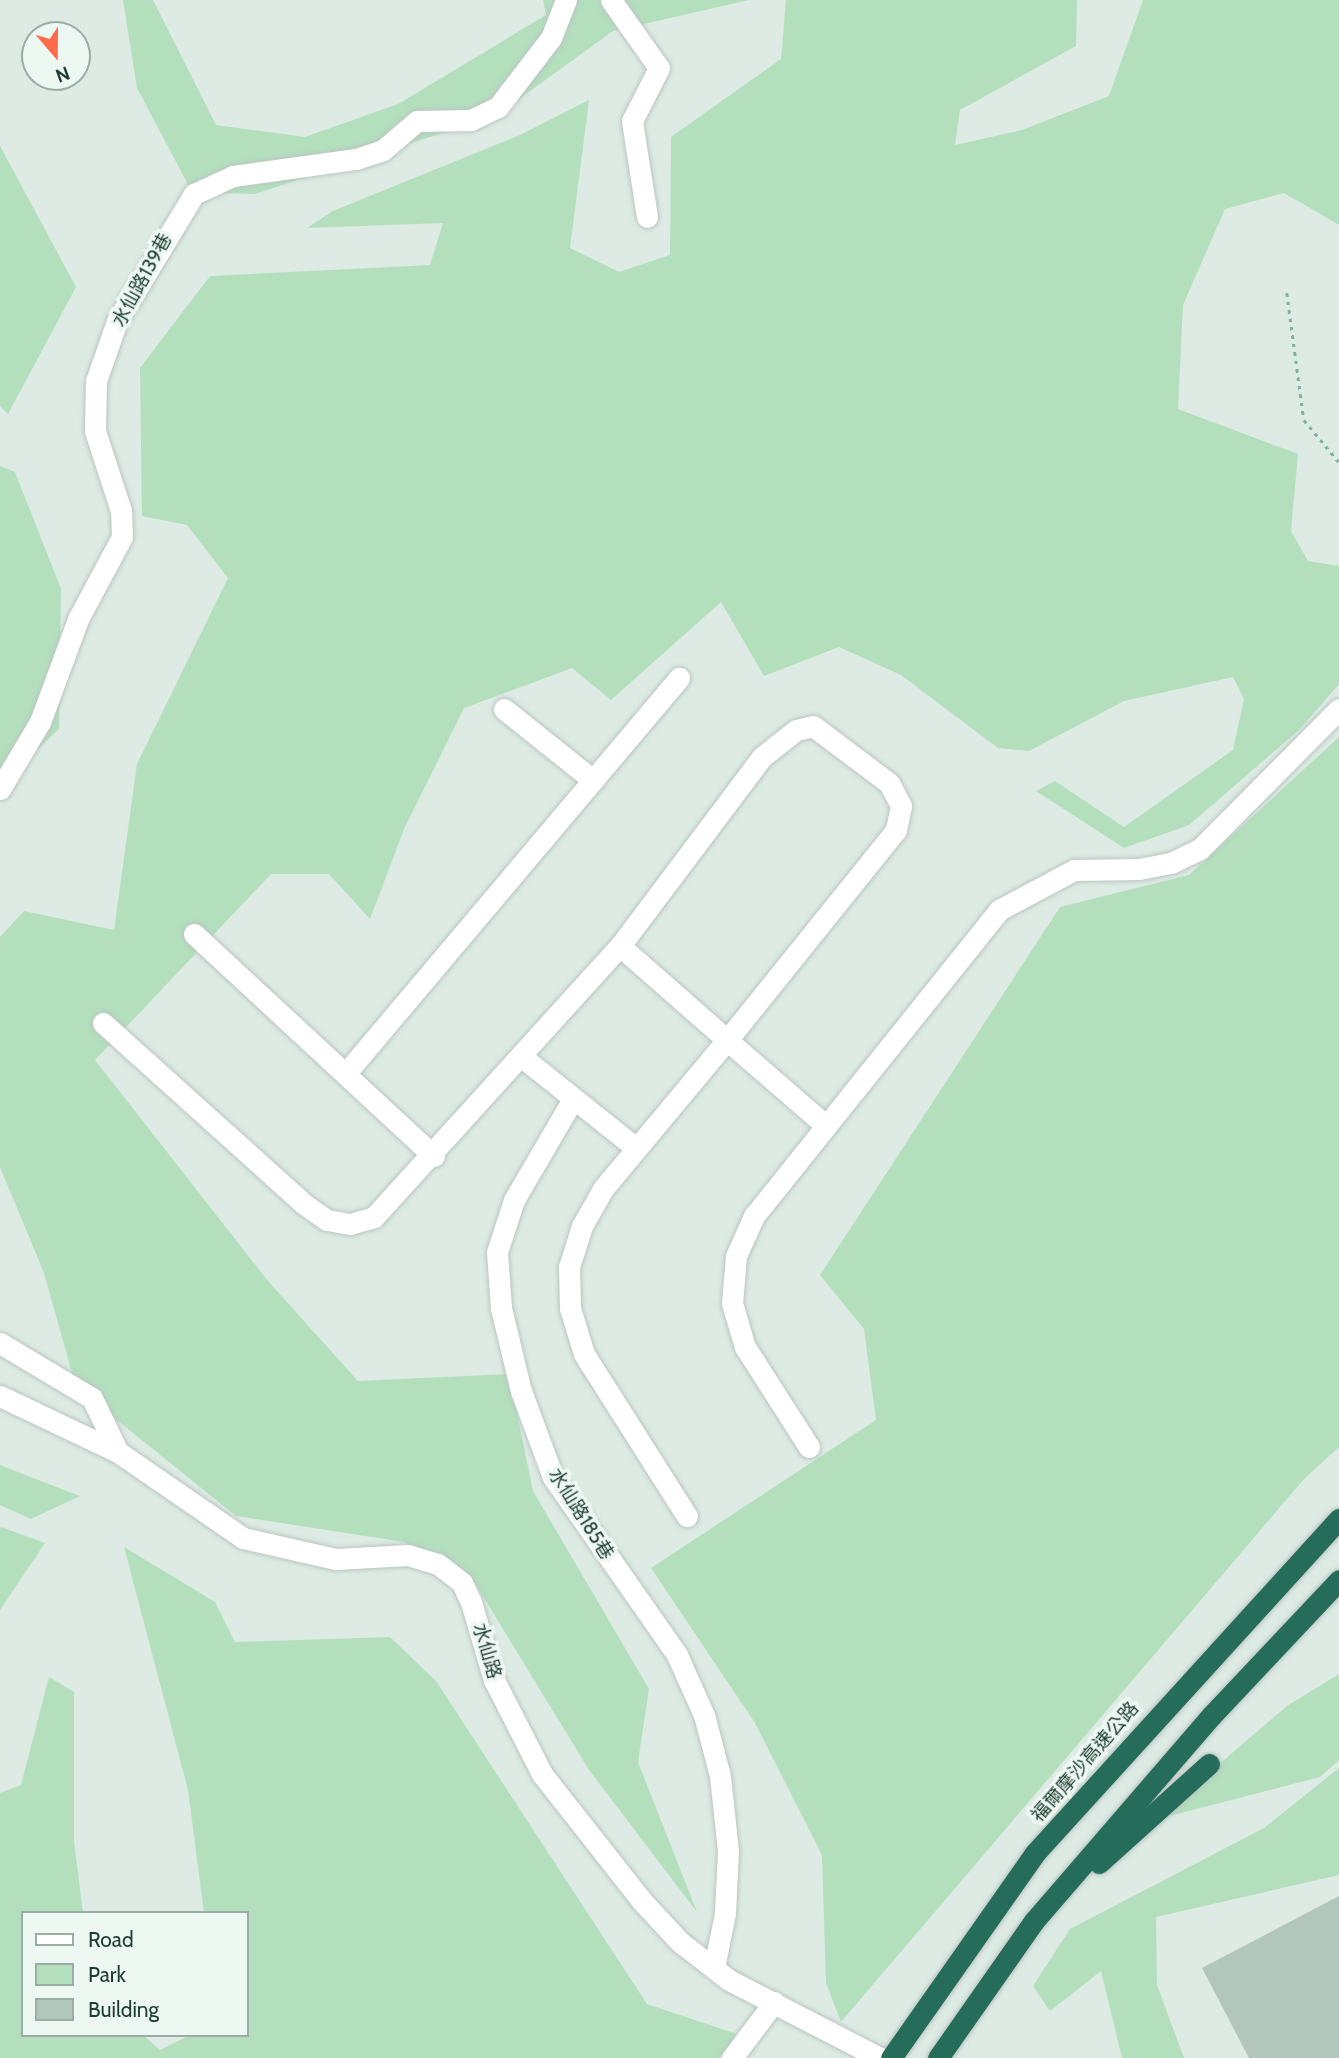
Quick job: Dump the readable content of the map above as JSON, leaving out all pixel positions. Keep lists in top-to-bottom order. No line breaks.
{"streets":{"highway":["福爾摩沙高速公路"],"street":["水仙路139巷","水仙路185巷","水仙路"]},"crossings":[["水仙路185巷","水仙路"]],"legend":["Road","Park","Building"],"north":"bottom"}
